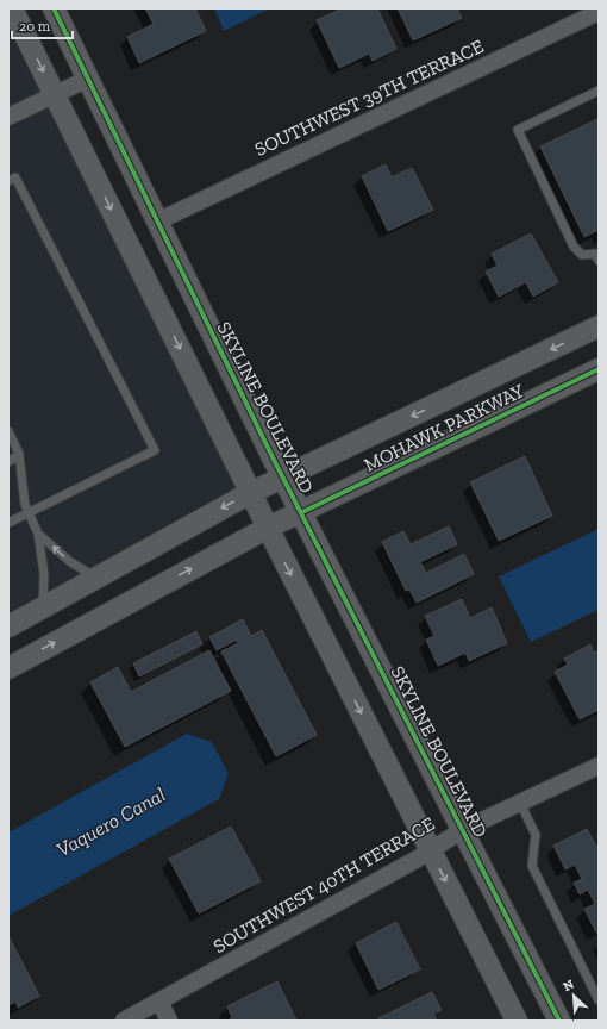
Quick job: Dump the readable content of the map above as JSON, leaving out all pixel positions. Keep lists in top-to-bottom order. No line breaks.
{"streets":{"street":["SOUTHWEST 39TH TERRACE","SKYLINE BOULEVARD","MOHAWK PARKWAY","SOUTHWEST 40TH TERRACE"]},"crossings":[["SOUTHWEST 39TH TERRACE","SKYLINE BOULEVARD"],["SKYLINE BOULEVARD","MOHAWK PARKWAY"],["SKYLINE BOULEVARD","SOUTHWEST 40TH TERRACE"]],"water":["Vaquero Canal"],"scale_bar":"20 m","north":"top left"}
